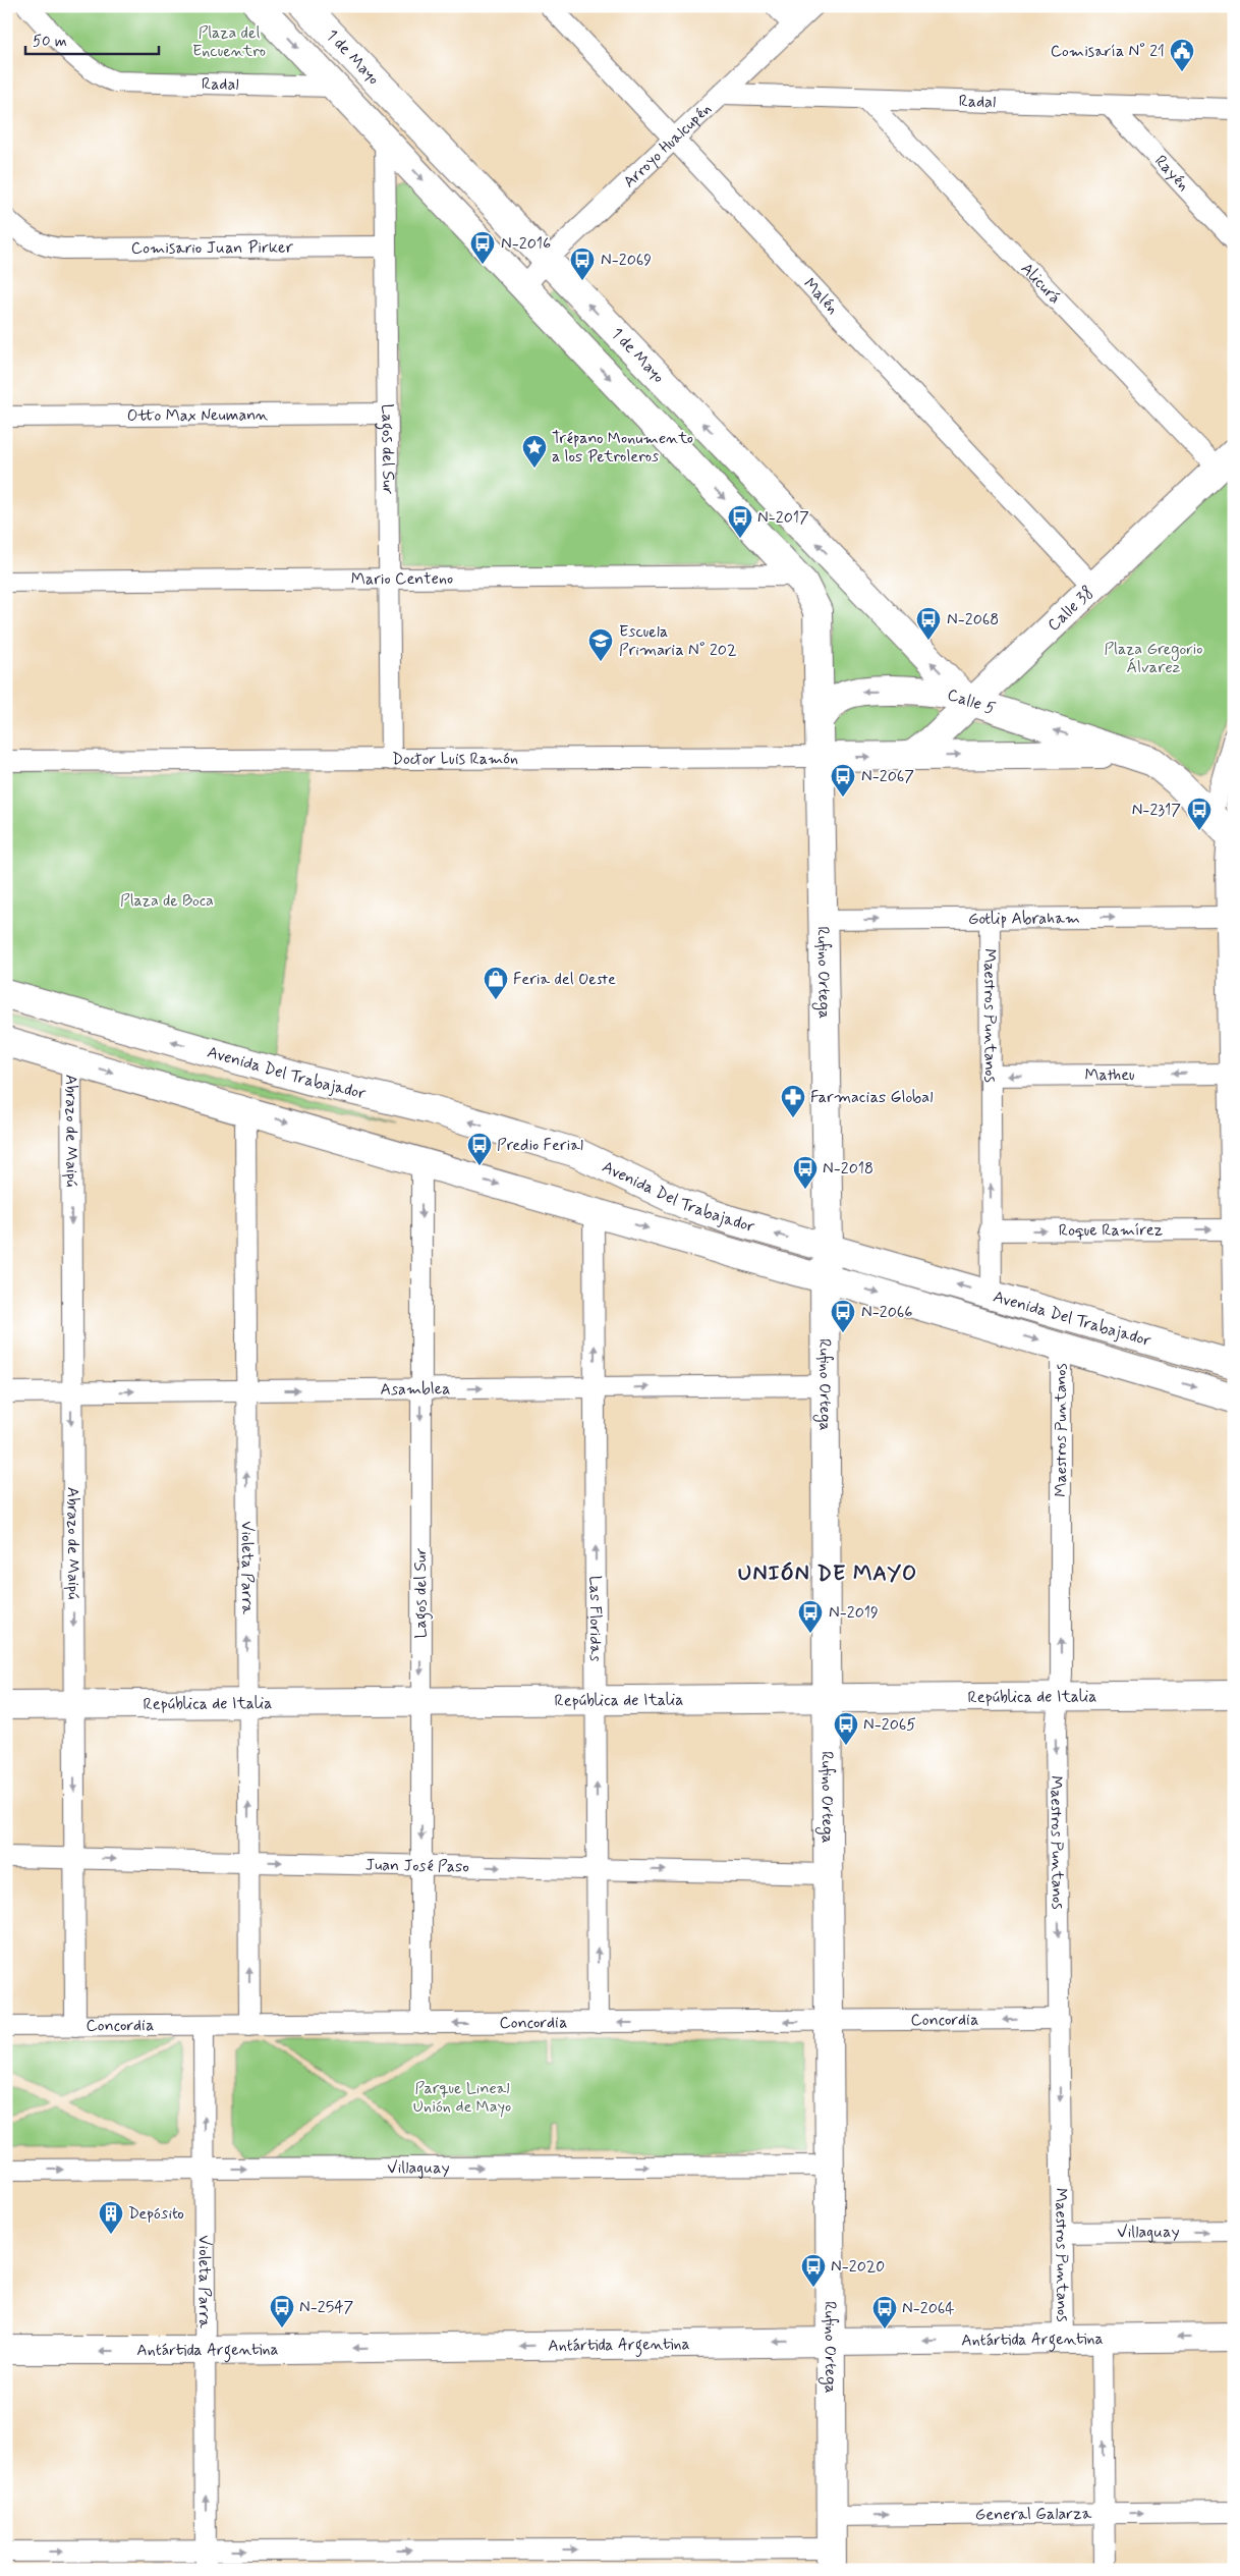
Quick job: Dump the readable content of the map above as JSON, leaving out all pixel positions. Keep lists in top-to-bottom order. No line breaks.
{"streets":{"main road":["1 de Mayo","Calle 38","Calle 5","Doctor Luis Ramón","Rufino Ortega","Avenida Del Trabajador","República de Italia","Antártida Argentina"],"street":["Radal","Arroyo Hualcupén","Rayén","Comisario Juan Pirker","Alicurá","Malén","Otto Max Neumann","Lagos del Sur","Mario Centeno","Gotlip Abraham","Maestros Puntanos","Matheu","Abrazo de Maipú","Roque Ramírez","Asamblea","Violeta Parra","Las Floridas","Juan José Paso","Concordia","Villaguay","General Galarza"]},"crossings":[["1 de Mayo","Radal"],["1 de Mayo","Arroyo Hualcupén"],["1 de Mayo","Lagos del Sur"],["1 de Mayo","Mario Centeno"],["1 de Mayo","Calle 38"],["1 de Mayo","Calle 5"],["1 de Mayo","Rufino Ortega"],["Radal","Arroyo Hualcupén"],["Radal","Rayén"],["Radal","Alicurá"],["Arroyo Hualcupén","Malén"],["Comisario Juan Pirker","Lagos del Sur"],["Alicurá","Calle 38"],["Malén","Calle 38"],["Otto Max Neumann","Lagos del Sur"],["Lagos del Sur","Mario Centeno"],["Lagos del Sur","Doctor Luis Ramón"],["Lagos del Sur","Avenida Del Trabajador"],["Lagos del Sur","Asamblea"],["Lagos del Sur","República de Italia"],["Lagos del Sur","Juan José Paso"],["Lagos del Sur","Concordia"],["Calle 38","Calle 5"],["Calle 38","Doctor Luis Ramón"],["Calle 5","Doctor Luis Ramón"],["Calle 5","Rufino Ortega"],["Doctor Luis Ramón","Rufino Ortega"],["Gotlip Abraham","Rufino Ortega"],["Gotlip Abraham","Maestros Puntanos"],["Rufino Ortega","Avenida Del Trabajador"],["Rufino Ortega","Asamblea"],["Rufino Ortega","República de Italia"],["Rufino Ortega","Juan José Paso"],["Rufino Ortega","Concordia"],["Rufino Ortega","Villaguay"],["Rufino Ortega","Antártida Argentina"],["Rufino Ortega","General Galarza"],["Maestros Puntanos","Avenida Del Trabajador"],["Maestros Puntanos","Matheu"],["Maestros Puntanos","Roque Ramírez"],["Maestros Puntanos","República de Italia"],["Maestros Puntanos","Concordia"],["Maestros Puntanos","Villaguay"],["Maestros Puntanos","Antártida Argentina"],["Avenida Del Trabajador","Abrazo de Maipú"],["Avenida Del Trabajador","Violeta Parra"],["Avenida Del Trabajador","Las Floridas"],["Abrazo de Maipú","Asamblea"],["Abrazo de Maipú","República de Italia"],["Abrazo de Maipú","Juan José Paso"],["Abrazo de Maipú","Concordia"],["Asamblea","Violeta Parra"],["Asamblea","Las Floridas"],["Violeta Parra","República de Italia"],["Violeta Parra","Juan José Paso"],["Violeta Parra","Concordia"],["Violeta Parra","Villaguay"],["Violeta Parra","Antártida Argentina"],["Las Floridas","República de Italia"],["Las Floridas","Juan José Paso"],["Las Floridas","Concordia"]],"one_way":["Lagos del Sur","Gotlip Abraham","Matheu","Abrazo de Maipú","Roque Ramírez","Asamblea","Violeta Parra","Las Floridas","Juan José Paso","Concordia","Villaguay","Antártida Argentina","General Galarza"],"districts":["UNIÓN DE MAYO"],"parks":["Plaza del Encuentro","Plaza Gregorio Álvarez","Plaza de Boca","Parque Lineal Unión de Mayo"],"places":{"public building":["Comisaría N° 21"],"bus stop":["N-2016","N-2069","N-2017","N-2068","N-2067","N-2317","Predio Ferial","N-2018","N-2066","N-2019","N-2065","N-2020","N-2547","N-2064"],"place":["Trépano Monumento a los Petroleros"],"school or university":["Escuela Primaria N° 202"],"shop":["Feria del Oeste"],"pharmacy":["Farmacias Global"],"building":["Depósito"]},"scale_bar":"50 m"}
